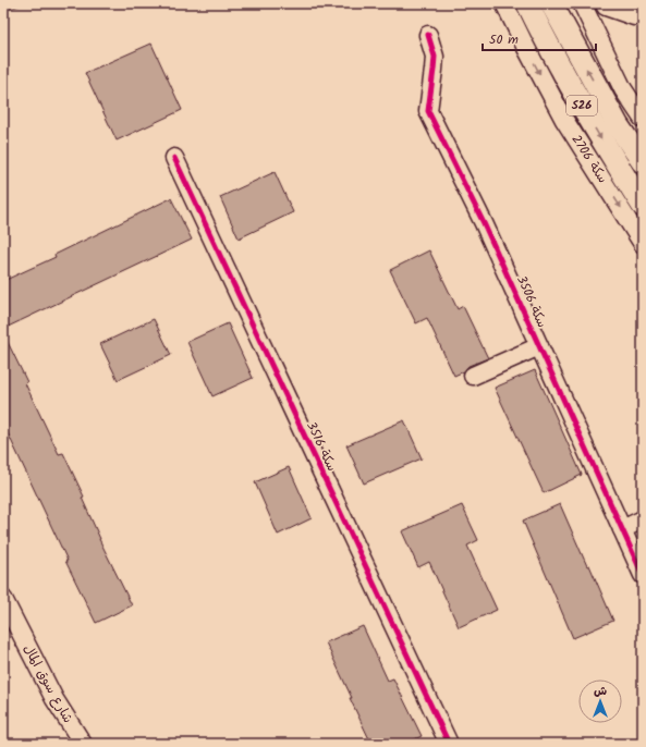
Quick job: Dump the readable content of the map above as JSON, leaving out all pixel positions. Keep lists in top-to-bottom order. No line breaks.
{"streets":{"main road":["S26"],"street":["سكة 2706","سكة 3506","سكة 3516","شارع سوق المال"]},"scale_bar":"50 m","north":"top"}
